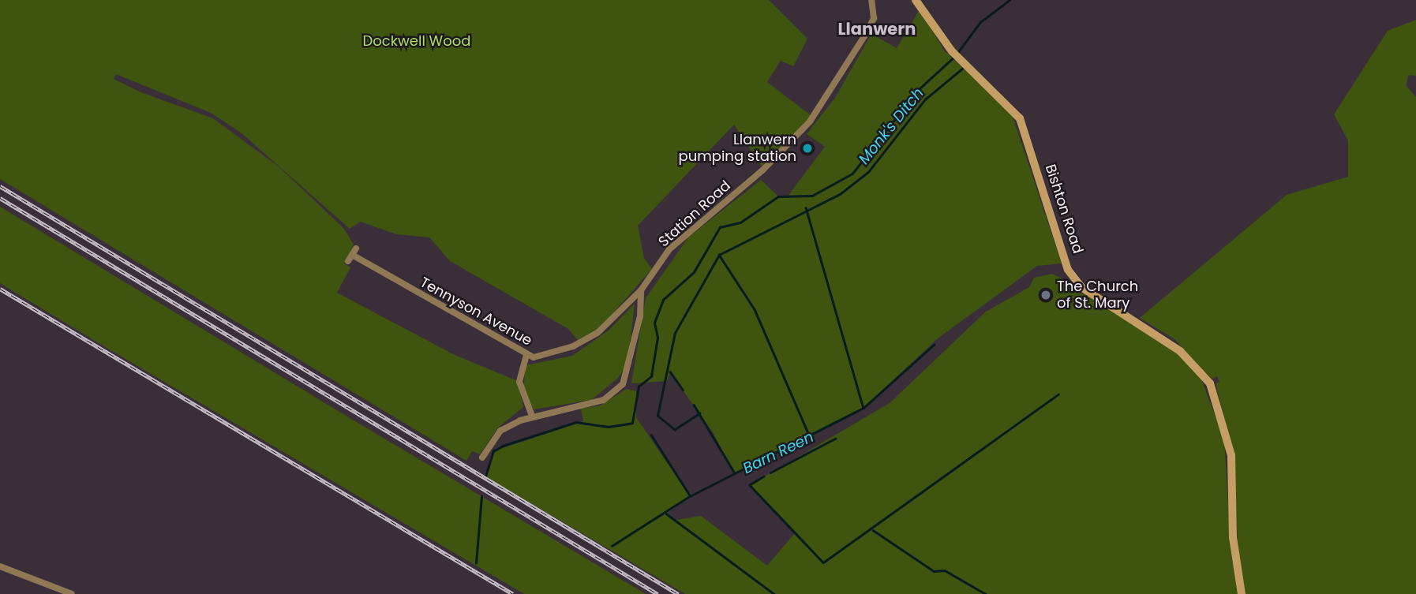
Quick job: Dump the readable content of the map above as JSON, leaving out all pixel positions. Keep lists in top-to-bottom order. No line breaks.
{"streets":{"street":["Bishton Road","Station Road","Tennyson Avenue"]},"crossings":[["Station Road","Tennyson Avenue"]],"districts":["Llanwern"],"water":["Monk's Ditch","Barn Reen"],"parks":["Dockwell Wood"],"places":["Llanwern pumping station","The Church of St. Mary"]}
